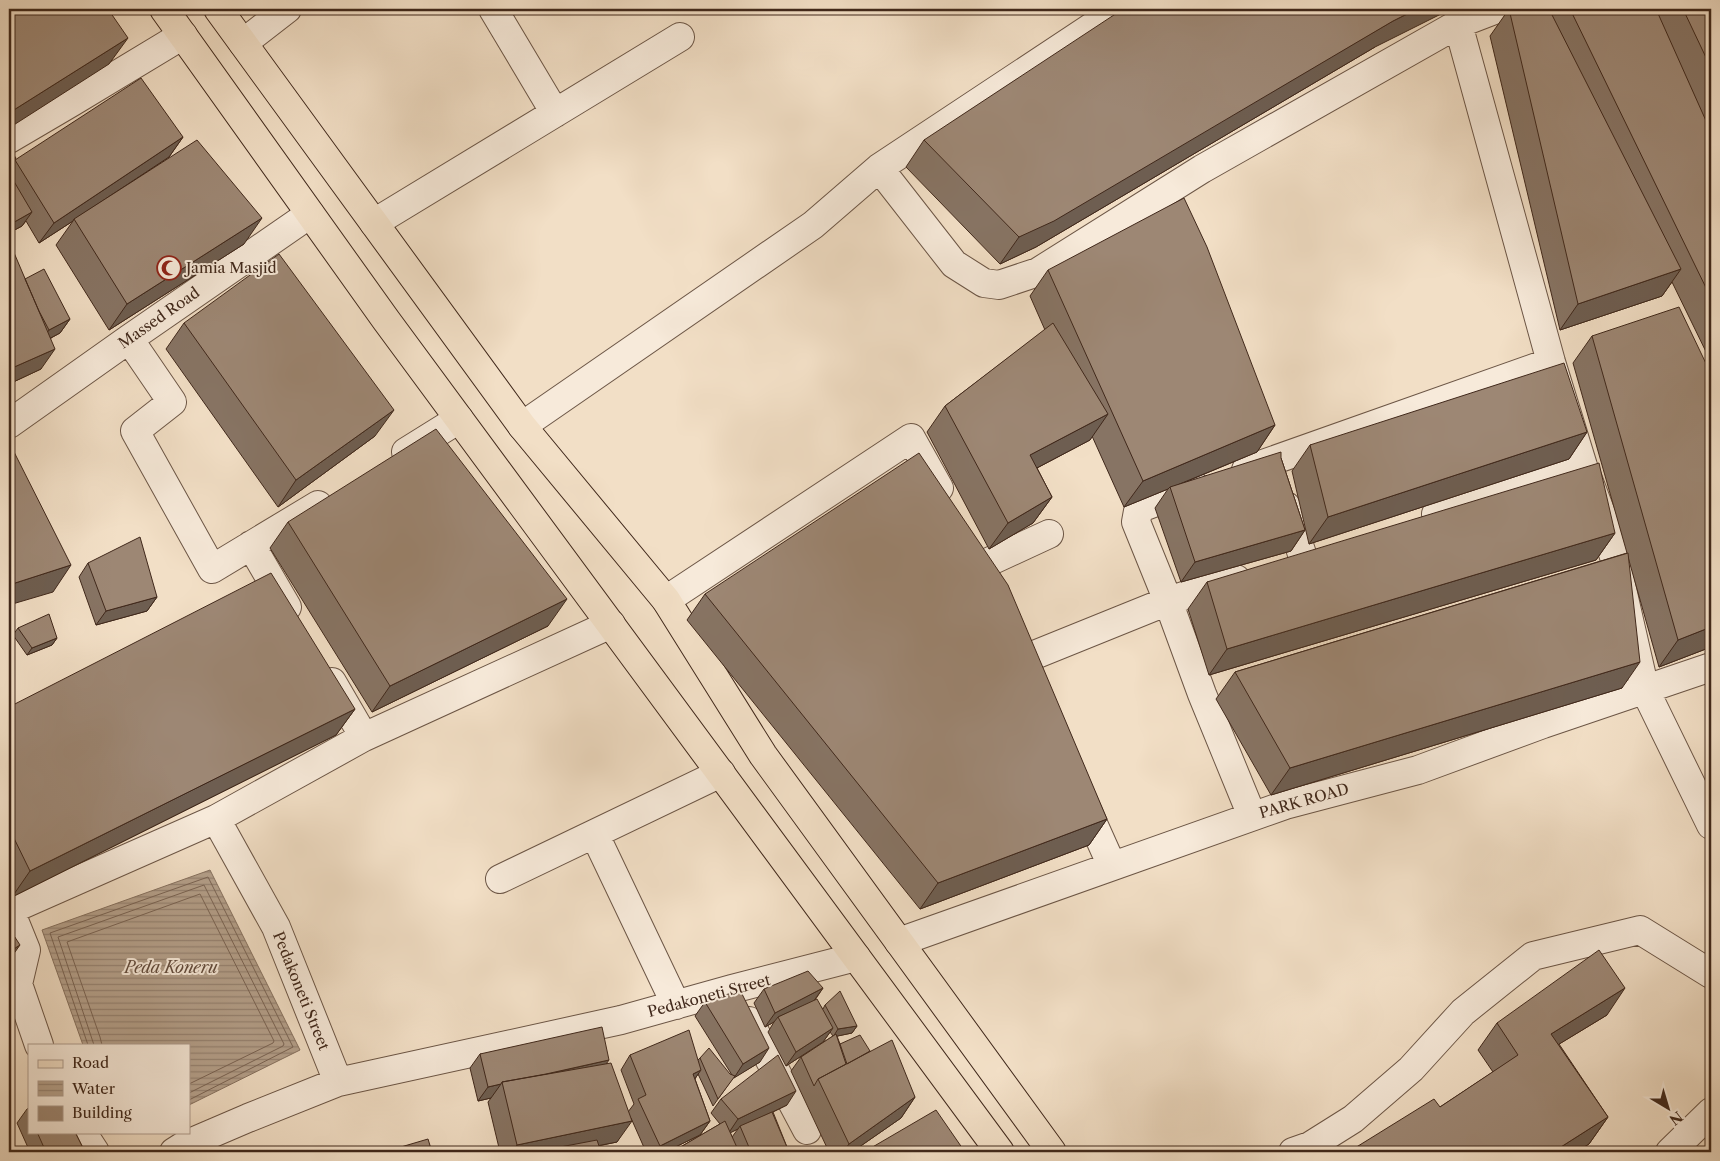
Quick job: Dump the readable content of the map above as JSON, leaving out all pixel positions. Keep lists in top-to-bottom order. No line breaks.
{"streets":{"street":["Massed Road","PARK ROAD","Pedakoneti Street"]},"water":["Peda Koneru"],"places":{"mosque":["Jamia Masjid"]},"legend":["Road","Water","Building"],"north":"bottom right"}
